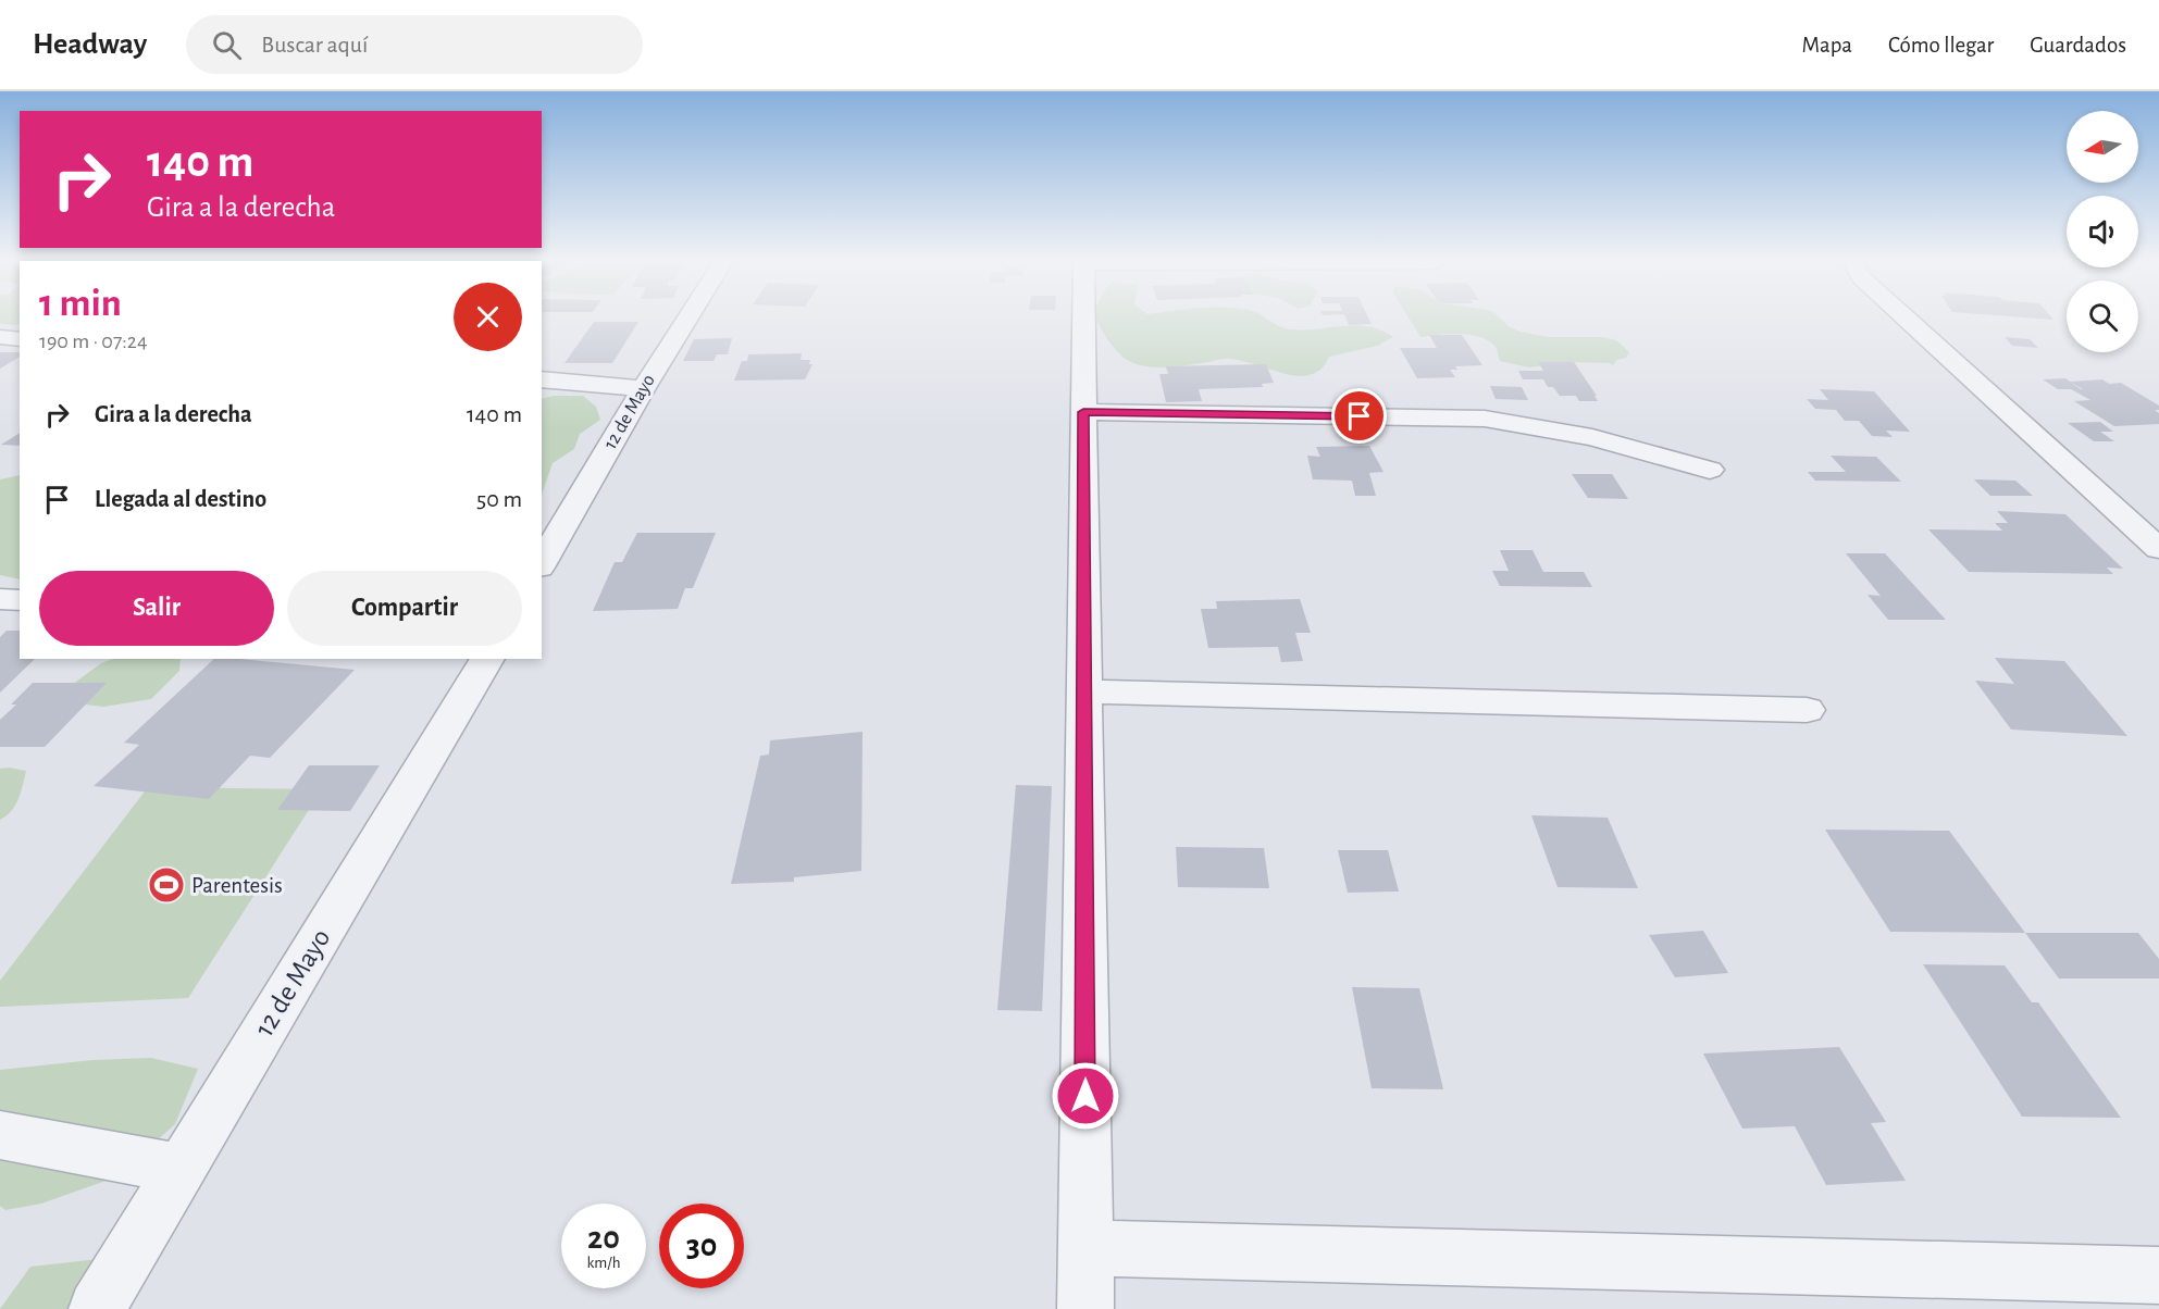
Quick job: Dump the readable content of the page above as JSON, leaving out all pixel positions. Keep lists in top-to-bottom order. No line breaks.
{"streets":{"street":["12 de Mayo"]},"places":{"sports":["Parentesis"]},"north":"left","page":{"header":"Headway","search":"Buscar aquí","nav":["Mapa","Cómo llegar","Guardados"],"turn":["140 m","Gira a la derecha"],"heading":["1 min","190 m · 07:24"],"list":[{"name":"Gira a la derecha","value":"140 m"},{"name":"Llegada al destino","value":"50 m"}],"buttons":["Salir","Compartir"],"speed":"20 km/h","limit":"30"}}
